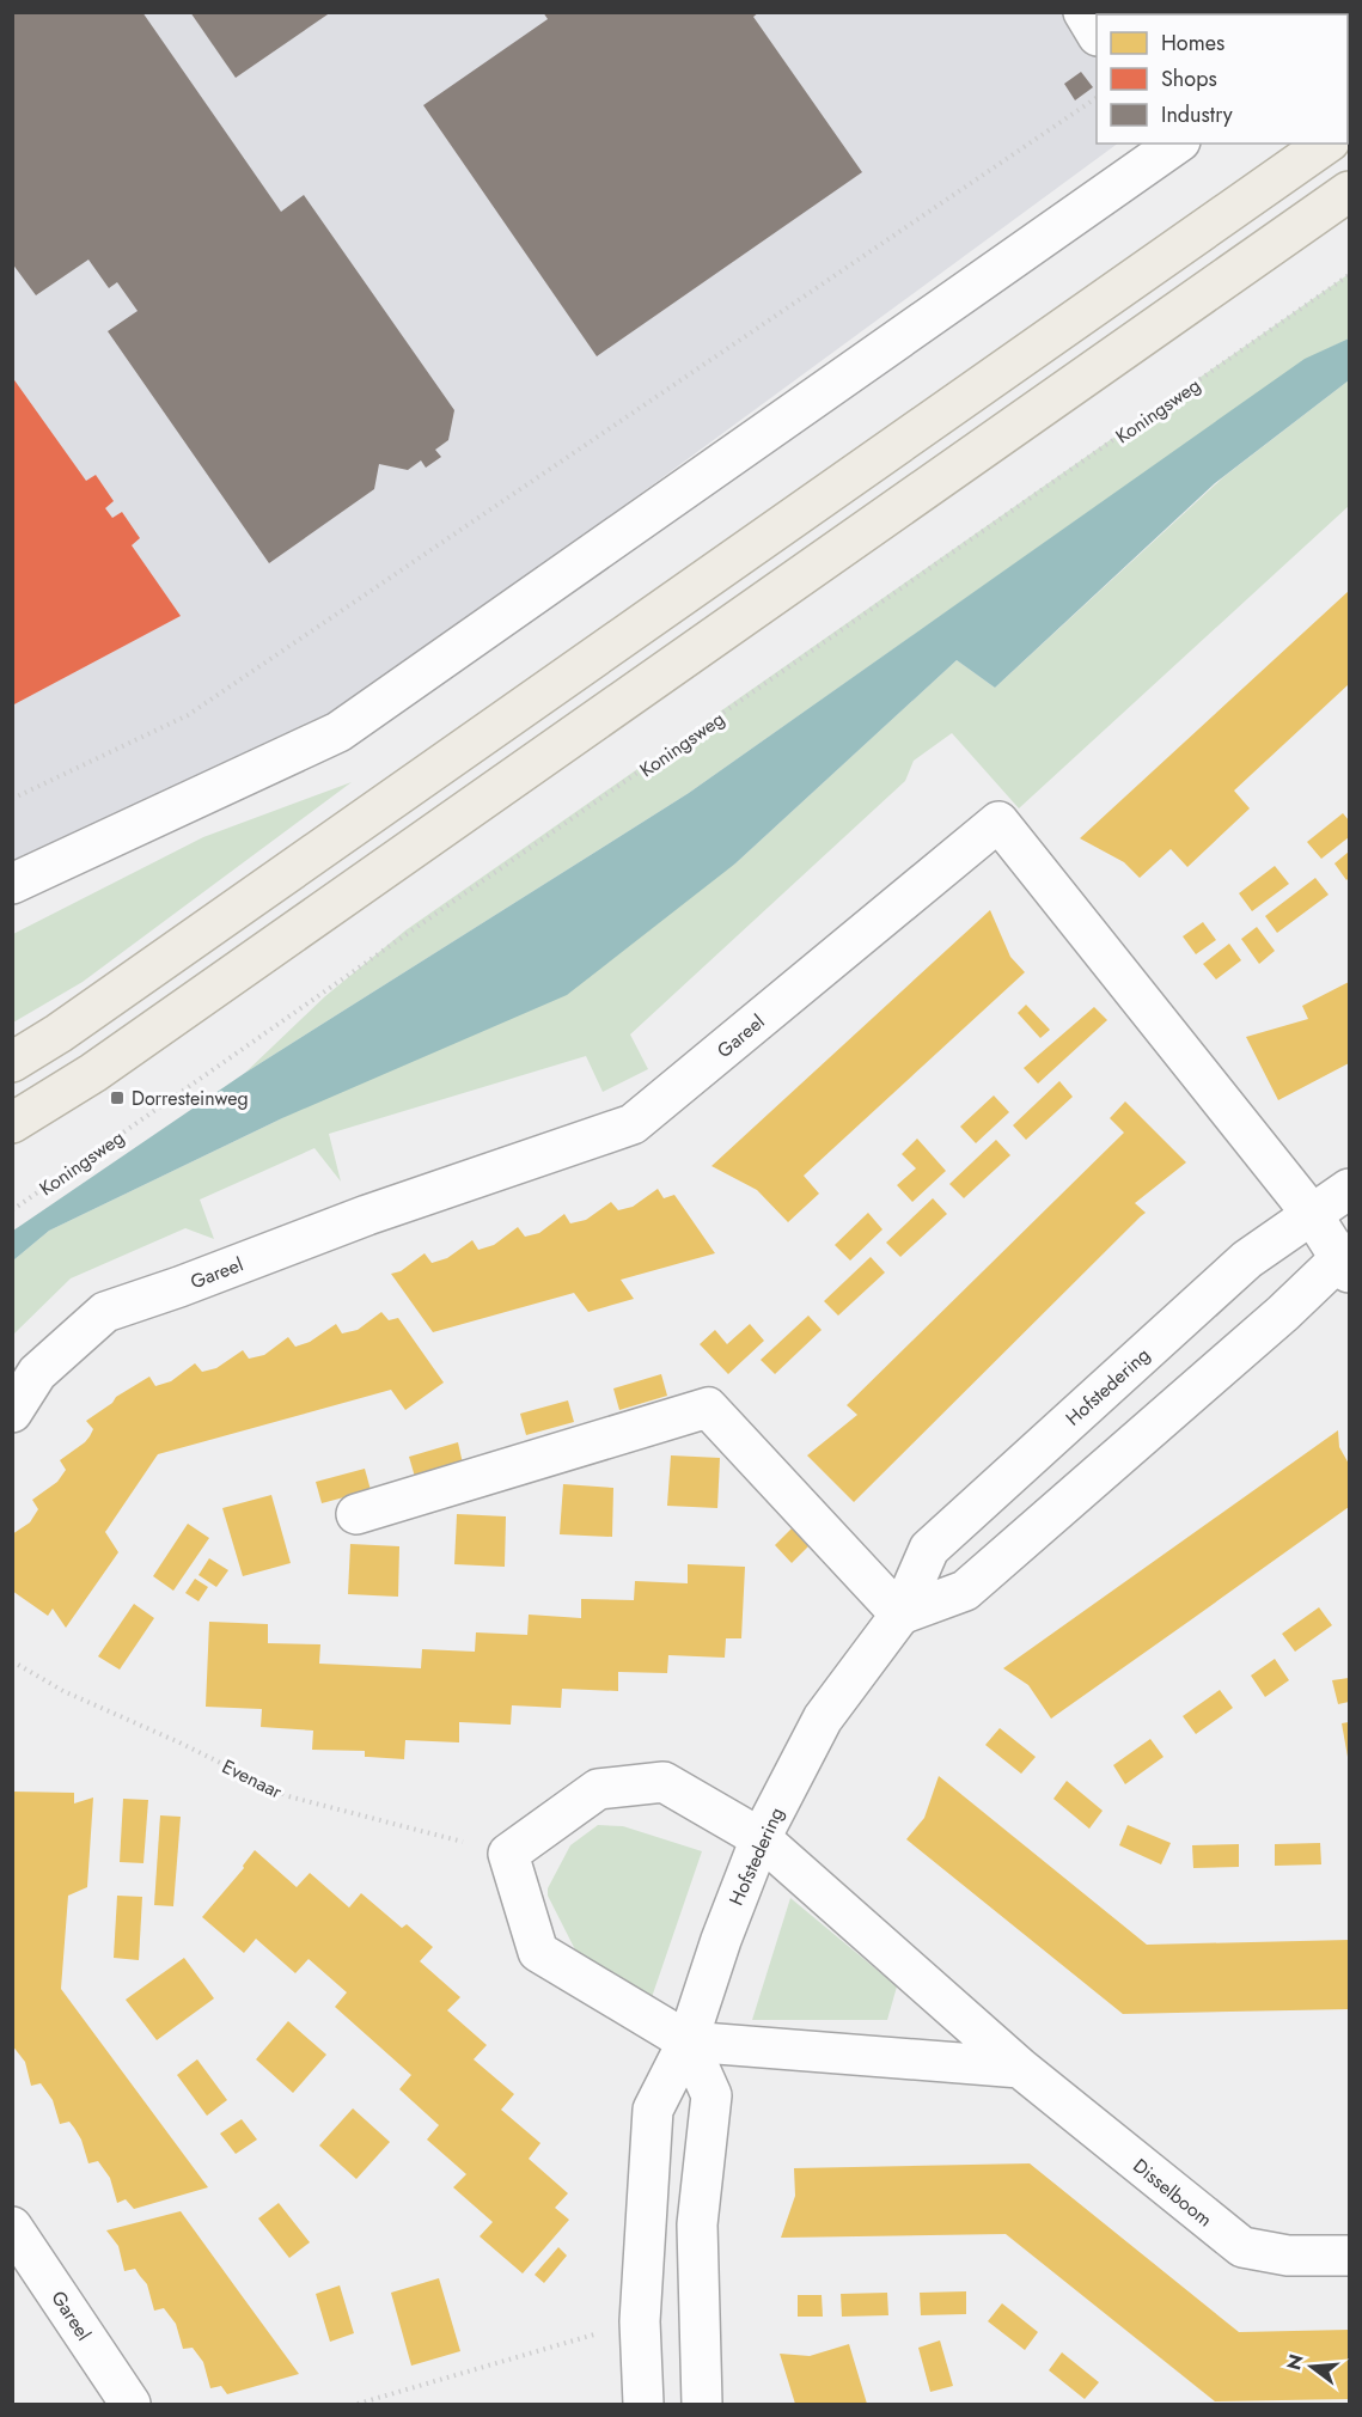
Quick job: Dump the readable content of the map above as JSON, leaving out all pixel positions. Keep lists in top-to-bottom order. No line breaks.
{"streets":{"street":["Gareel","Hofstedering","Disselboom"],"path":["Koningsweg","Evenaar"]},"crossings":[["Gareel","Hofstedering"],["Hofstedering","Disselboom"]],"places":{"transit":["Dorresteinweg"]},"legend":["Homes","Shops","Industry"],"north":"left"}
